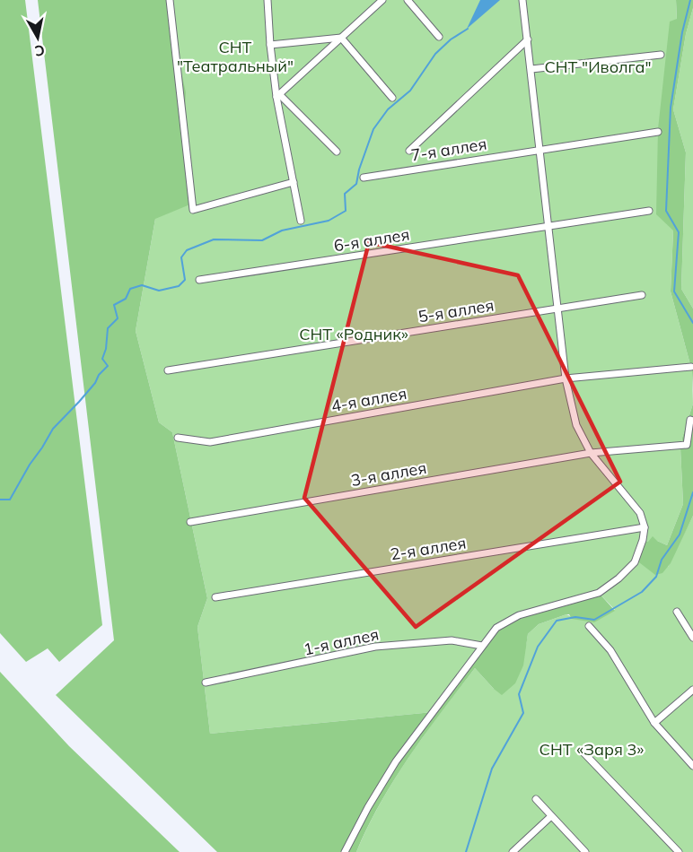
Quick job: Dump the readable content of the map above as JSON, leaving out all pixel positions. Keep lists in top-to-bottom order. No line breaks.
{"streets":{"street":["7-я аллея","6-я аллея","5-я аллея","4-я аллея","3-я аллея","2-я аллея","1-я аллея"]},"parks":["СНТ \"Театральный\"","СНТ \"Иволга\"","СНТ «Родник»","СНТ «Заря 3»"],"north":"bottom"}
